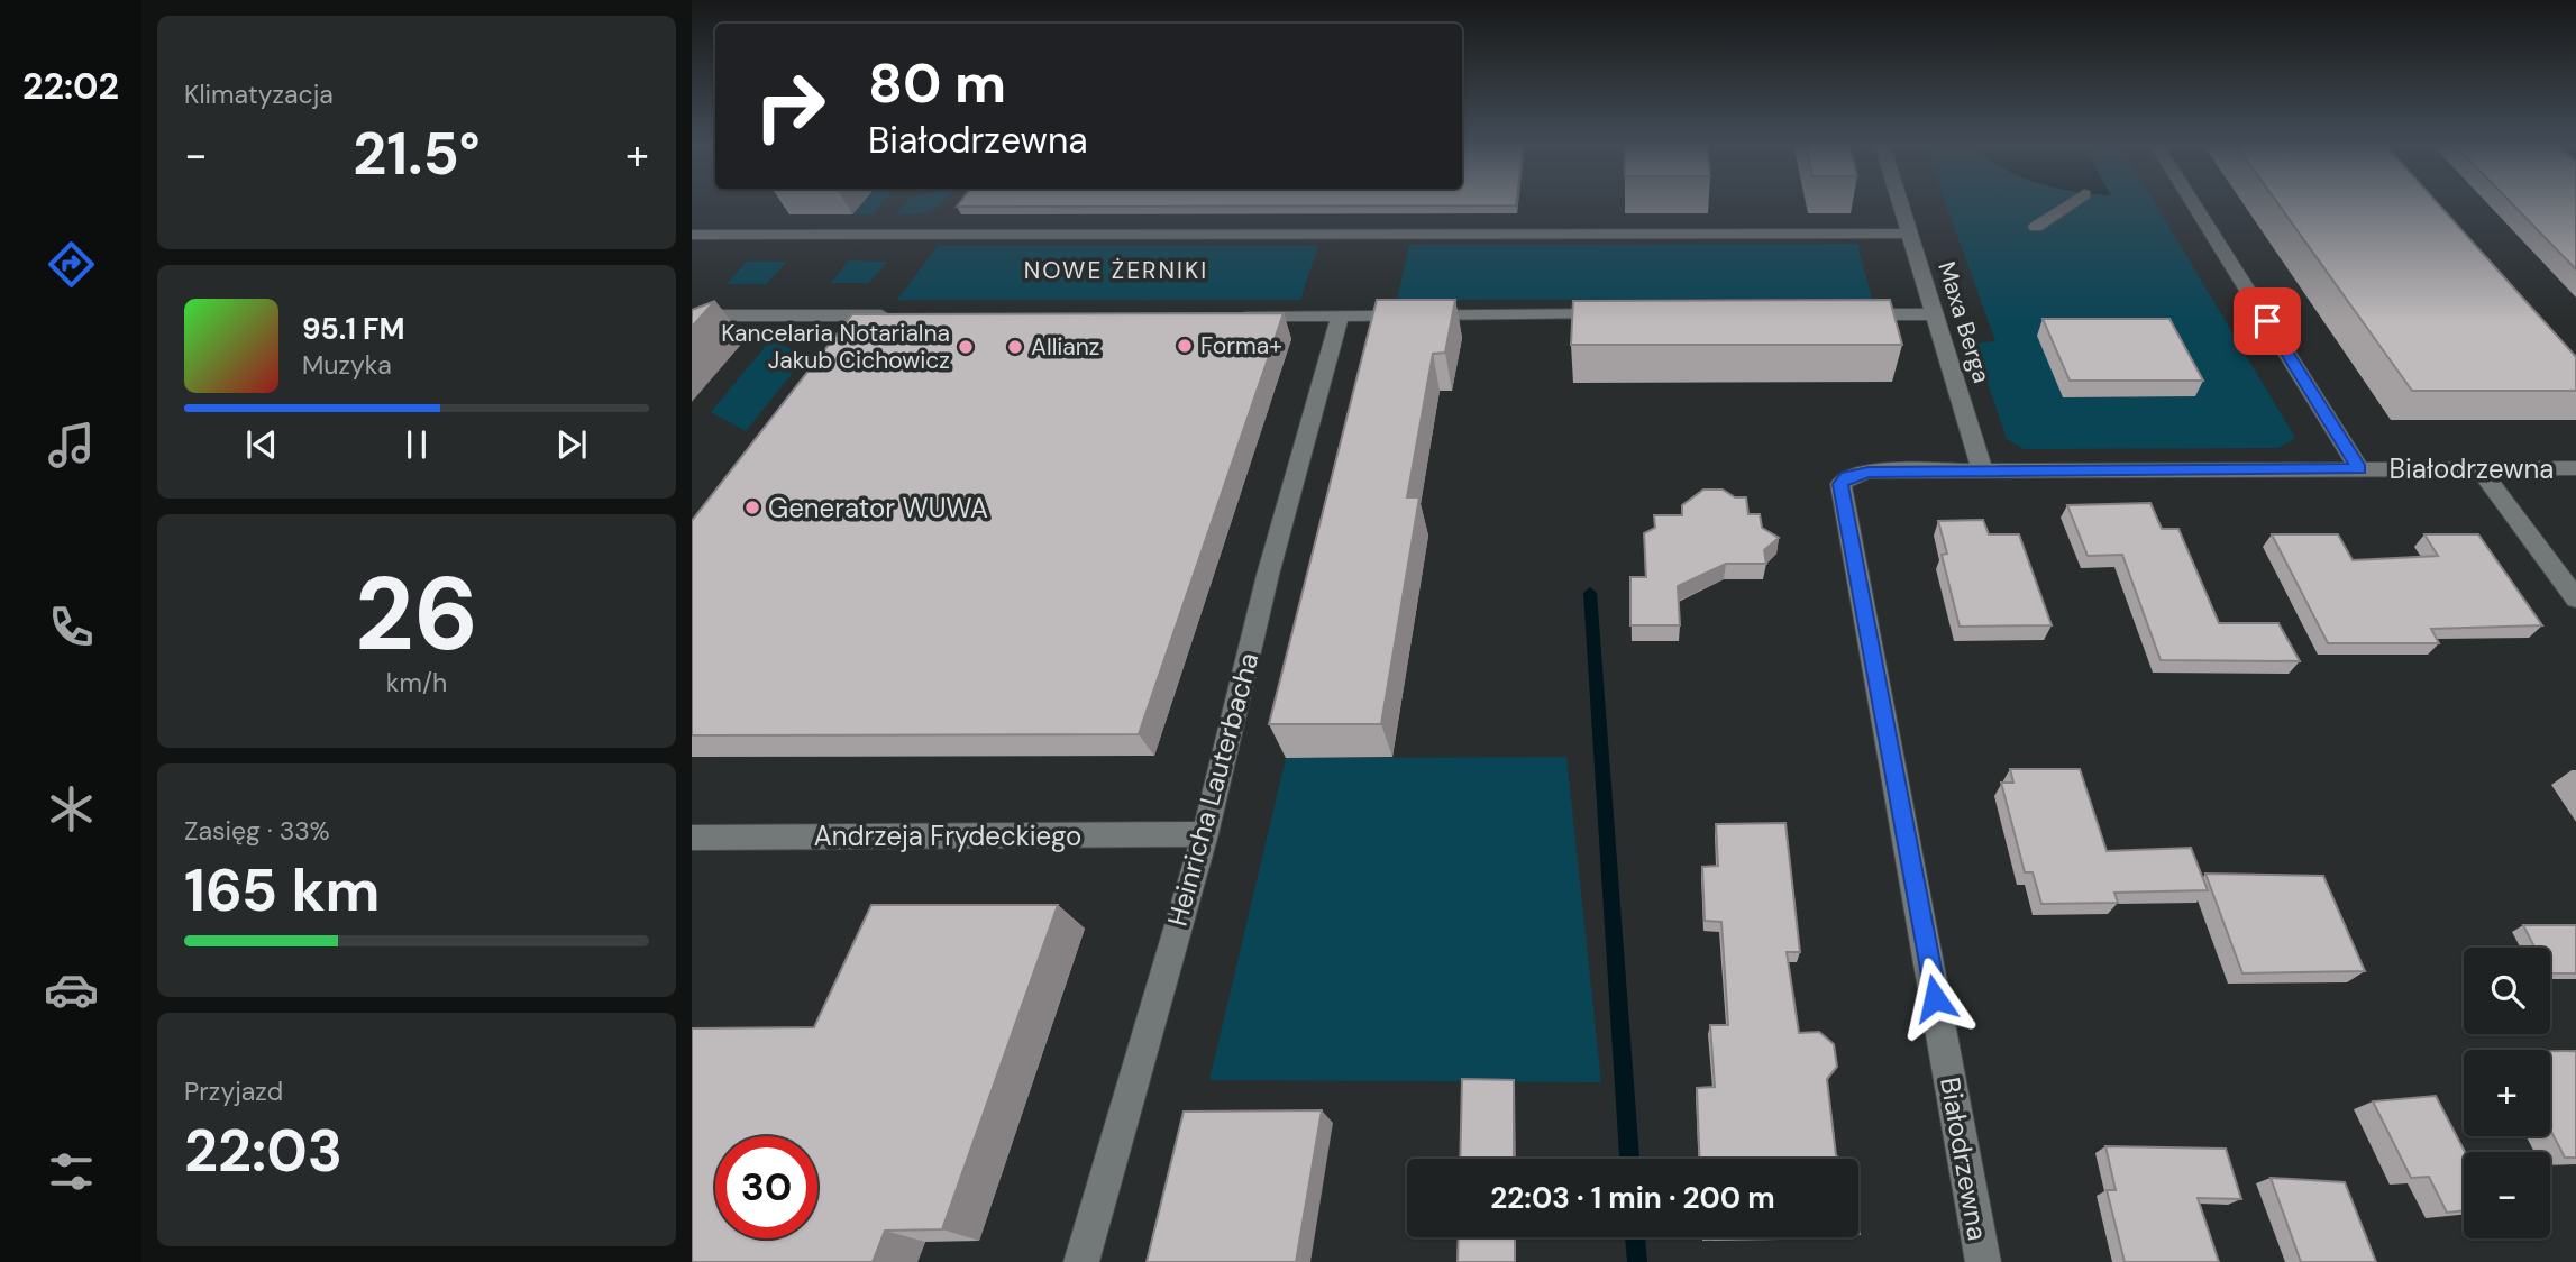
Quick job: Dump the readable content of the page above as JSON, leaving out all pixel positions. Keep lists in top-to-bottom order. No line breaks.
{"streets":{"street":["Maxa Berga","Białodrzewna","Heinricha Lauterbacha","Andrzeja Frydeckiego"]},"crossings":[["Maxa Berga","Białodrzewna"],["Heinricha Lauterbacha","Andrzeja Frydeckiego"]],"districts":["NOWE ŻERNIKI"],"places":["Forma+","Kancelaria Notarialna Jakub Cichowicz","Allianz","Generator WUWA"],"page":{"tabs":"22:02","tile":["Klimatyzacja",["26","km/h"],["Zasięg · 33%","165 km"],["Przyjazd","22:03"]],"turn":["80 m","Białodrzewna"],"heat":["−","21.5°","+"],"song":["95.1 FM","Muzyka"],"map_buttons":["+","−"],"limit":"30","trip":"22:03 · 1 min · 200 m"}}
